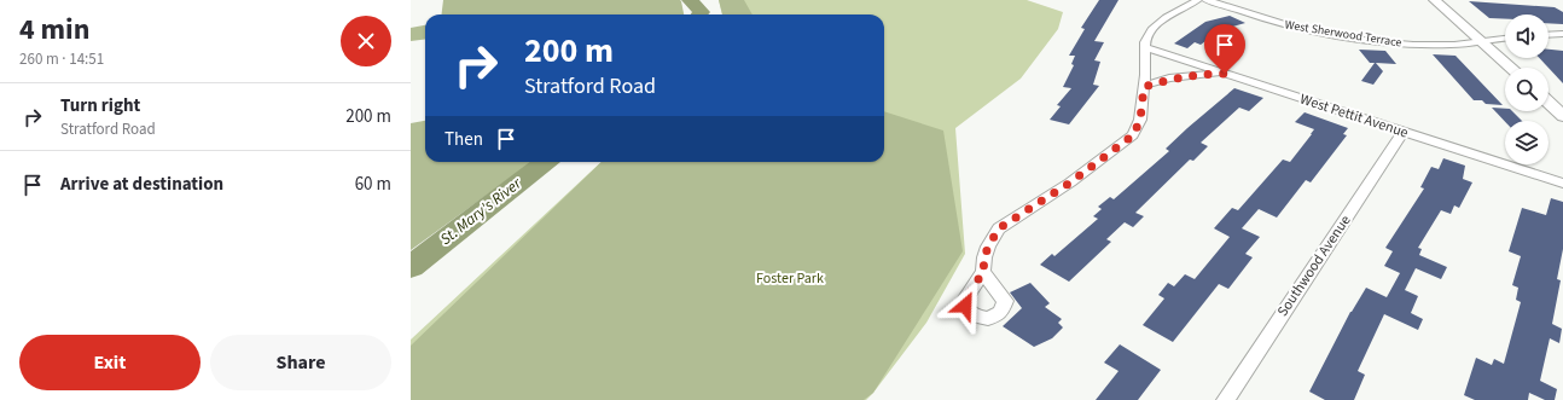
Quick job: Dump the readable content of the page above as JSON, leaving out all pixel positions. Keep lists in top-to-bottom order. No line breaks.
{"streets":{"street":["West Sherwood Terrace","West Pettit Avenue","Southwood Avenue"]},"crossings":[["West Pettit Avenue","Southwood Avenue"]],"water":["St. Mary's River"],"parks":["Foster Park"],"page":{"heading":["4 min","260 m · 14:51"],"turn":["200 m","Stratford Road"],"list":[{"name":"Turn right","note":"Stratford Road","value":"200 m"},{"name":"Arrive at destination","value":"60 m"}],"then":"Then","buttons":["Exit","Share"]}}
